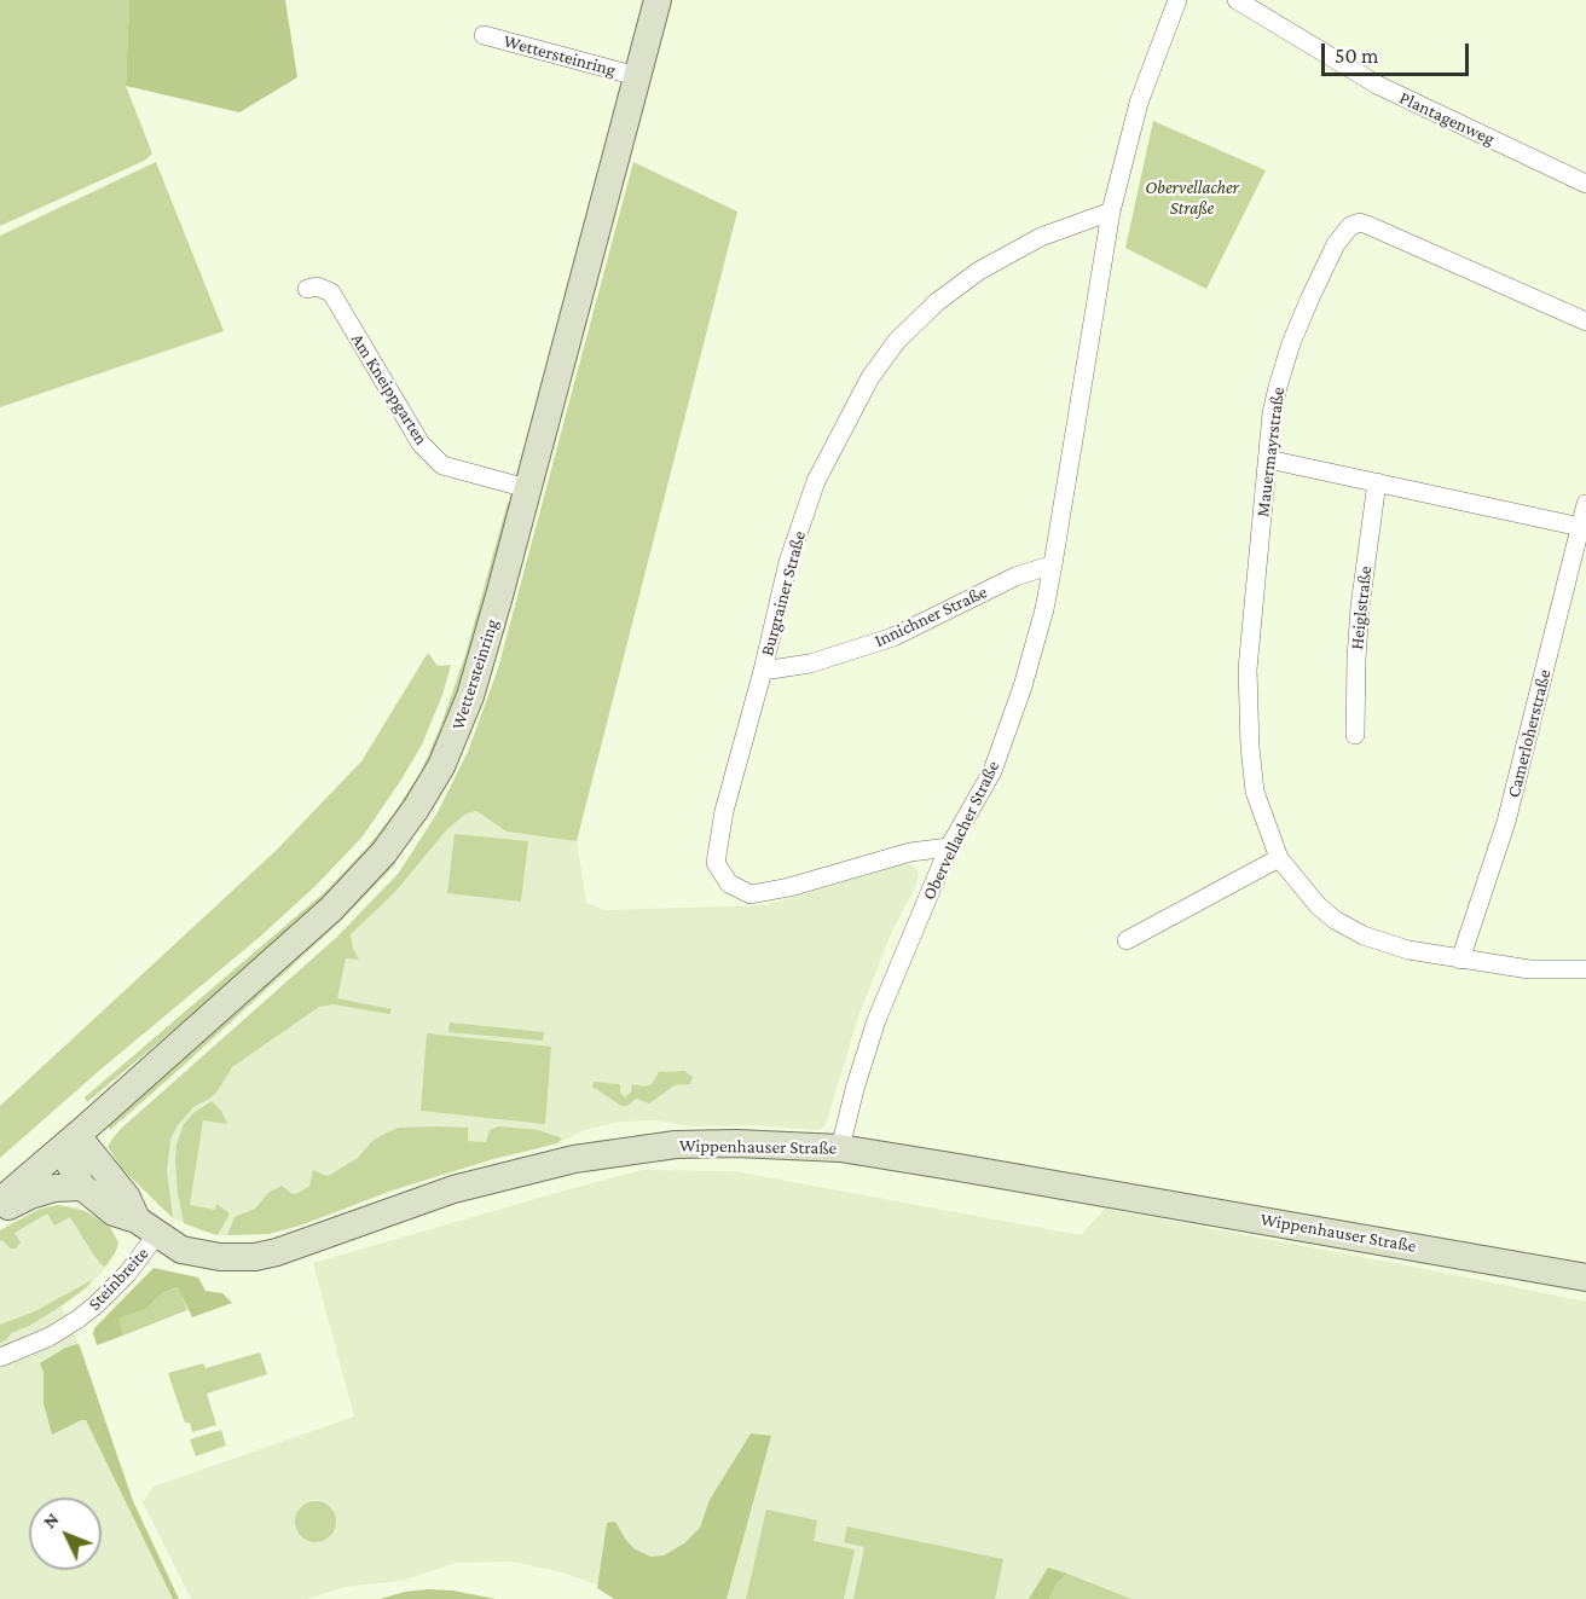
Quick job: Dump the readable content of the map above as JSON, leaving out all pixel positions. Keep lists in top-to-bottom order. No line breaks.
{"streets":{"street":["Wettersteinring","Plantagenweg","Am Kneippgarten","Mauermayrstraße","Burgrainer Straße","Heiglstraße","Innichner Straße","Camerloherstraße","Obervellacher Straße","Wippenhauser Straße","Steinbreite"]},"crossings":[["Wettersteinring","Am Kneippgarten"],["Mauermayrstraße","Camerloherstraße"],["Burgrainer Straße","Innichner Straße"],["Burgrainer Straße","Obervellacher Straße"],["Innichner Straße","Obervellacher Straße"],["Obervellacher Straße","Wippenhauser Straße"],["Wippenhauser Straße","Steinbreite"]],"parks":["Obervellacher Straße"],"scale_bar":"50 m","north":"top left"}
